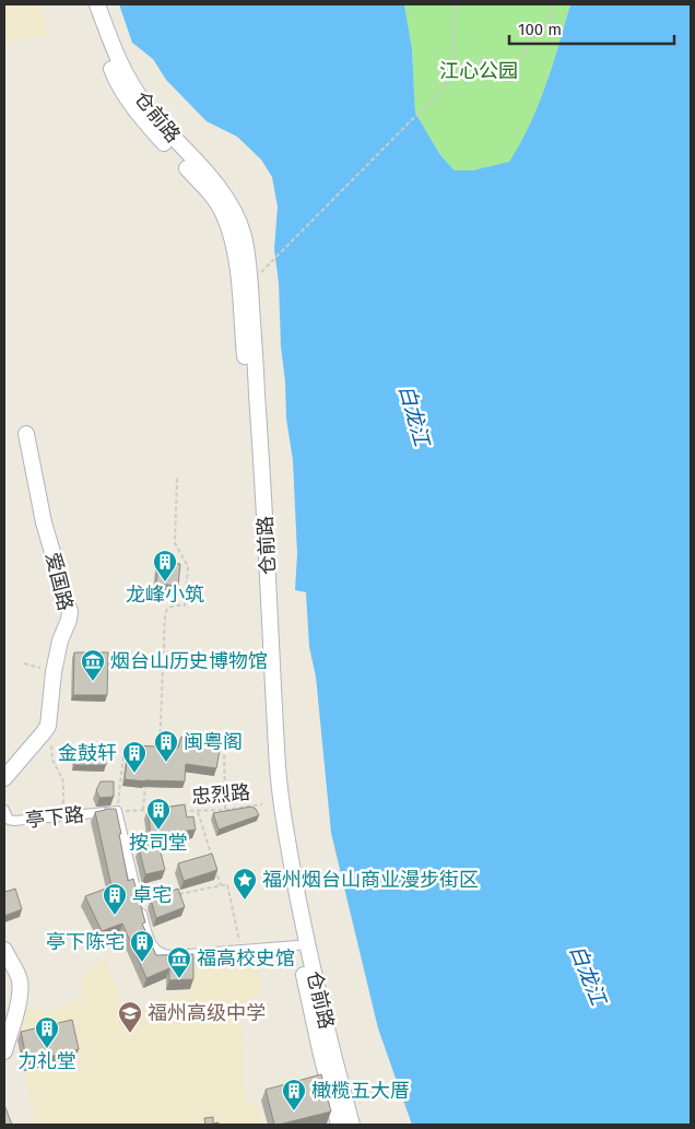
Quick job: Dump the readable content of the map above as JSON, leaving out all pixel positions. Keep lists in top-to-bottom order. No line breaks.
{"streets":{"street":["仓前路","爱国路","亭下路"],"path":["忠烈路"]},"water":["白龙江"],"parks":["江心公园"],"places":{"building":["龙峰小筑","闽粤阁","金鼓轩","按司堂","卓宅","亭下陈宅","力礼堂","橄榄五大厝"],"museum":["烟台山历史博物馆","福高校史馆"],"place":["福州烟台山商业漫步街区"],"school or university":["福州高级中学"]},"scale_bar":"100 m"}
